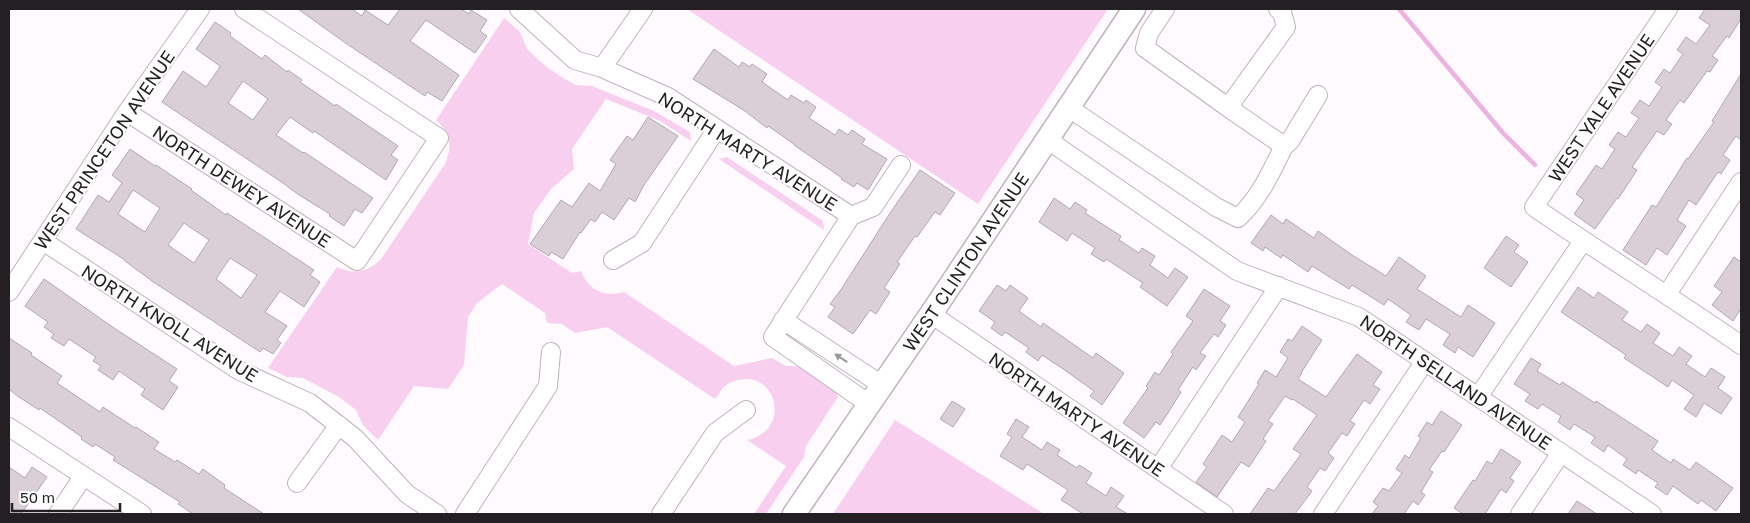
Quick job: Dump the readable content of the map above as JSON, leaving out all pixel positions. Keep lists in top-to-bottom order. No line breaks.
{"streets":{"main road":["WEST CLINTON AVENUE"],"street":["WEST YALE AVENUE","WEST PRINCETON AVENUE","NORTH MARTY AVENUE","NORTH DEWEY AVENUE","NORTH KNOLL AVENUE","NORTH SELLAND AVENUE"]},"crossings":[["WEST PRINCETON AVENUE","NORTH DEWEY AVENUE"],["WEST PRINCETON AVENUE","NORTH KNOLL AVENUE"],["NORTH MARTY AVENUE","WEST CLINTON AVENUE"],["WEST CLINTON AVENUE","NORTH SELLAND AVENUE"]],"scale_bar":"50 m"}
